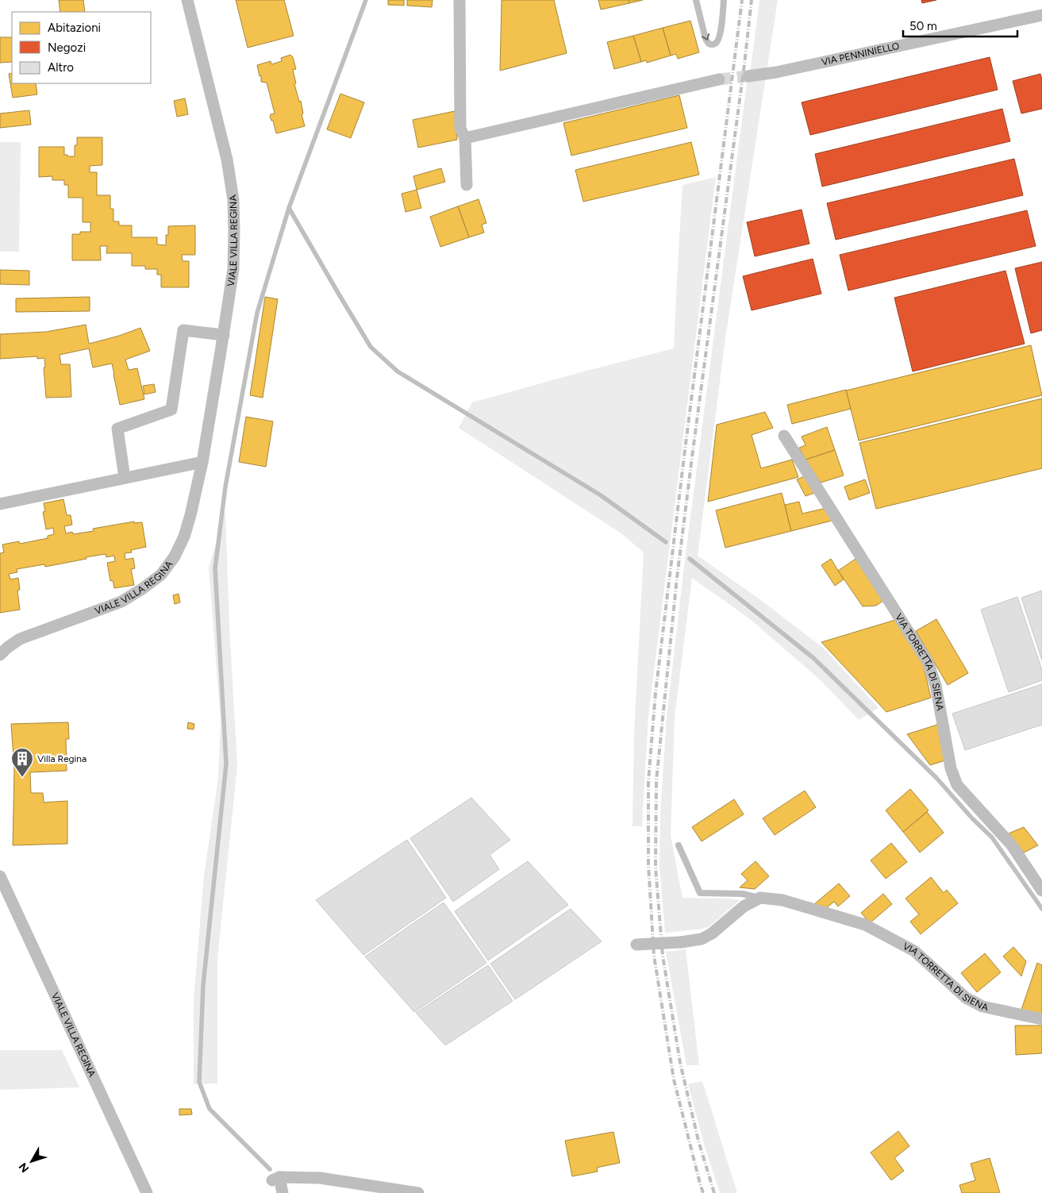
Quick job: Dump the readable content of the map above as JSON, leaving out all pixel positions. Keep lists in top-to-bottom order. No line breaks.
{"streets":{"street":["VIA PENNINIELLO","VIALE VILLA REGINA","VIA TORRETTA DI SIENA"]},"places":{"building":["Villa Regina"]},"legend":["Abitazioni","Negozi","Altro"],"scale_bar":"50 m","north":"bottom left"}
